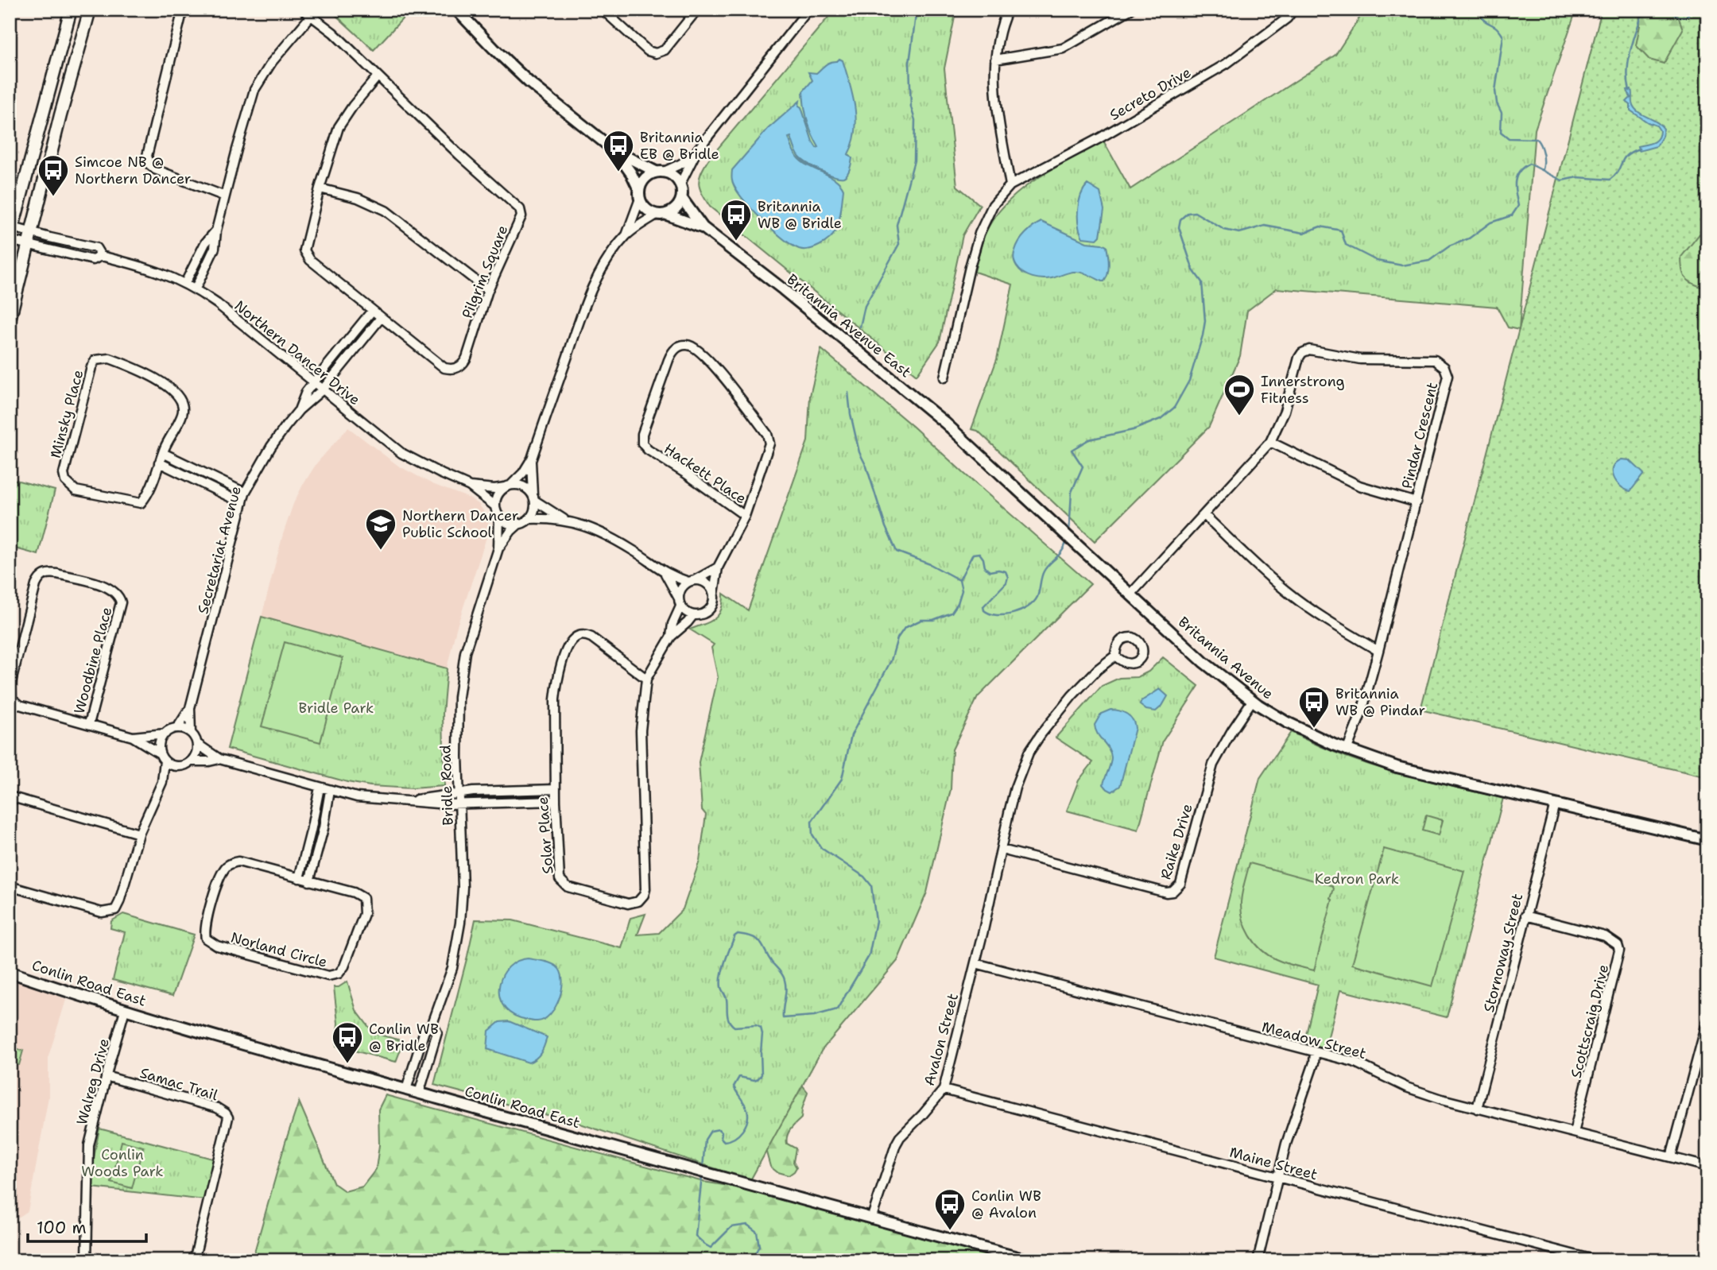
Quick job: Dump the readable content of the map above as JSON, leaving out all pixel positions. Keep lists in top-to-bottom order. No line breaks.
{"streets":{"street":["Secreto Drive","Pilgrim Square","Britannia Avenue East","Northern Dancer Drive","Minsky Place","Pindar Crescent","Hackett Place","Secretariat Avenue","Britannia Avenue","Woodbine Place","Bridle Road","Solar Place","Raike Drive","Norland Circle","Stornoway Street","Conlin Road East","Scottscraig Drive","Avalon Street","Meadow Street","Walreg Drive","Samac Trail","Maine Street"]},"crossings":[["Pilgrim Square","Secretariat Avenue"],["Britannia Avenue East","Britannia Avenue"],["Northern Dancer Drive","Secretariat Avenue"],["Northern Dancer Drive","Bridle Road"],["Pindar Crescent","Britannia Avenue"],["Hackett Place","Solar Place"],["Secretariat Avenue","Woodbine Place"],["Britannia Avenue","Raike Drive"],["Britannia Avenue","Stornoway Street"],["Bridle Road","Conlin Road East"],["Raike Drive","Avalon Street"],["Stornoway Street","Scottscraig Drive"],["Stornoway Street","Meadow Street"],["Conlin Road East","Avalon Street"],["Conlin Road East","Walreg Drive"],["Scottscraig Drive","Meadow Street"],["Avalon Street","Meadow Street"],["Avalon Street","Maine Street"],["Walreg Drive","Samac Trail"]],"parks":["Bridle Park","Kedron Park","Conlin Woods Park"],"places":{"bus stop":["Britannia EB @ Bridle","Simcoe NB @ Northern Dancer","Britannia WB @ Bridle","Britannia WB @ Pindar","Conlin WB @ Bridle","Conlin WB @ Avalon"],"sports":["Innerstrong Fitness"],"school or university":["Northern Dancer Public School"]},"scale_bar":"100 m"}
